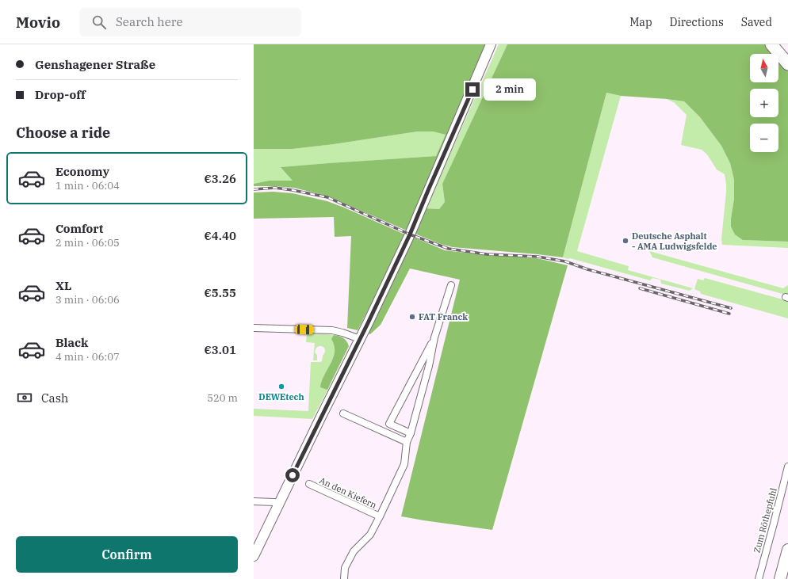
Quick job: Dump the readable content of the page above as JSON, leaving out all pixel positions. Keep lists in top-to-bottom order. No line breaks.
{"streets":{"street":["An den Kiefern","Zum Röthepfuhl"]},"places":["Deutsche Asphalt - AMA Ludwigsfelde","FAT Franck","DEWEtech"],"north":"top","page":{"header":"Movio","search":"Search here","nav":["Map","Directions","Saved"],"banner":["Genshagener Straße","Drop-off"],"map_buttons":["+","−"],"bubble":"2 min","heading":"Choose a ride","list":[{"name":"Economy","note":"1 min · 06:04","value":"€3.26"},{"name":"Comfort","note":"2 min · 06:05","value":"€4.40"},{"name":"XL","note":"3 min · 06:06","value":"€5.55"},{"name":"Black","note":"4 min · 06:07","value":"€3.01"}],"pay":["Cash","520 m"],"buttons":"Confirm"}}
